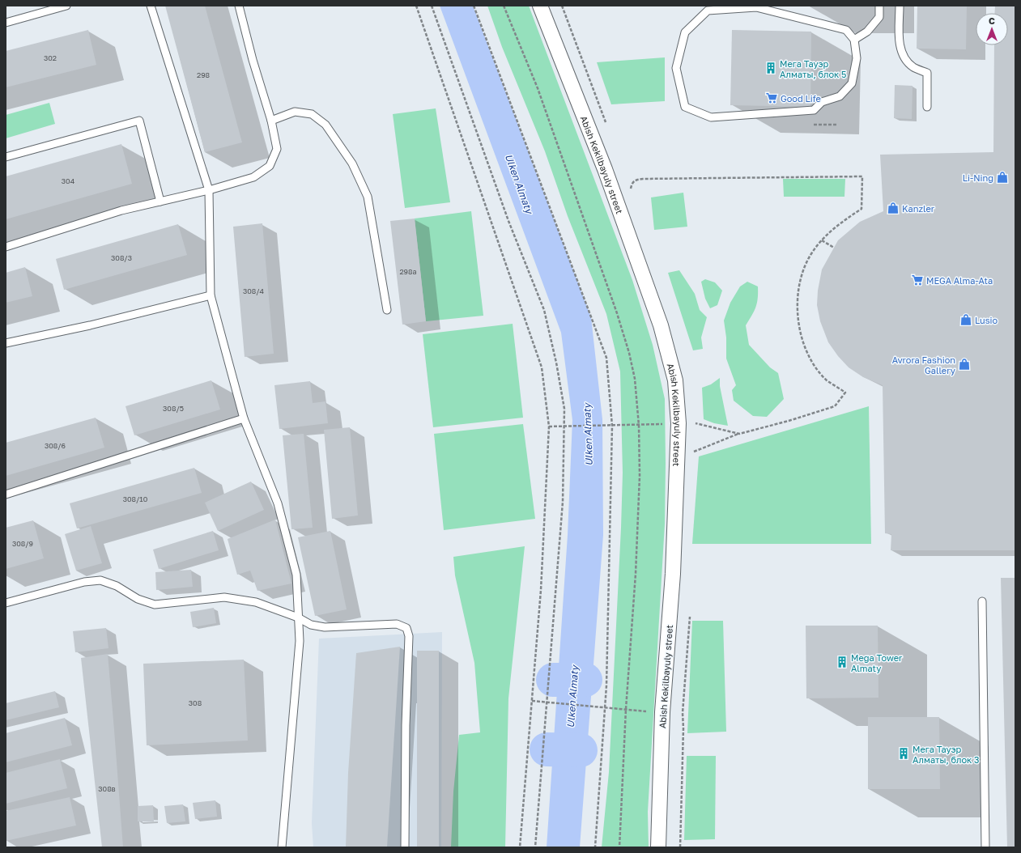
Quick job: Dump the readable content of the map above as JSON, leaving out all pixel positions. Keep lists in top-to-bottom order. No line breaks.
{"streets":{"street":["Abish Kekilbayuly street"]},"water":["Ulken Almaty"],"places":{"building":["Мега Тауэр Алматы, блок 5","Mega Tower Almaty","Мега Тауэр Алматы, блок 3"],"supermarket":["Good Life","MEGA Alma-Ata"],"shop":["Li-Ning","Kanzler","Lusio","Avrora Fashion Gallery"]},"house_numbers":["302","298","304","308/3","298а","308/4","308/5","308/6","308/10","308/9","308","308в"],"north":"top"}
